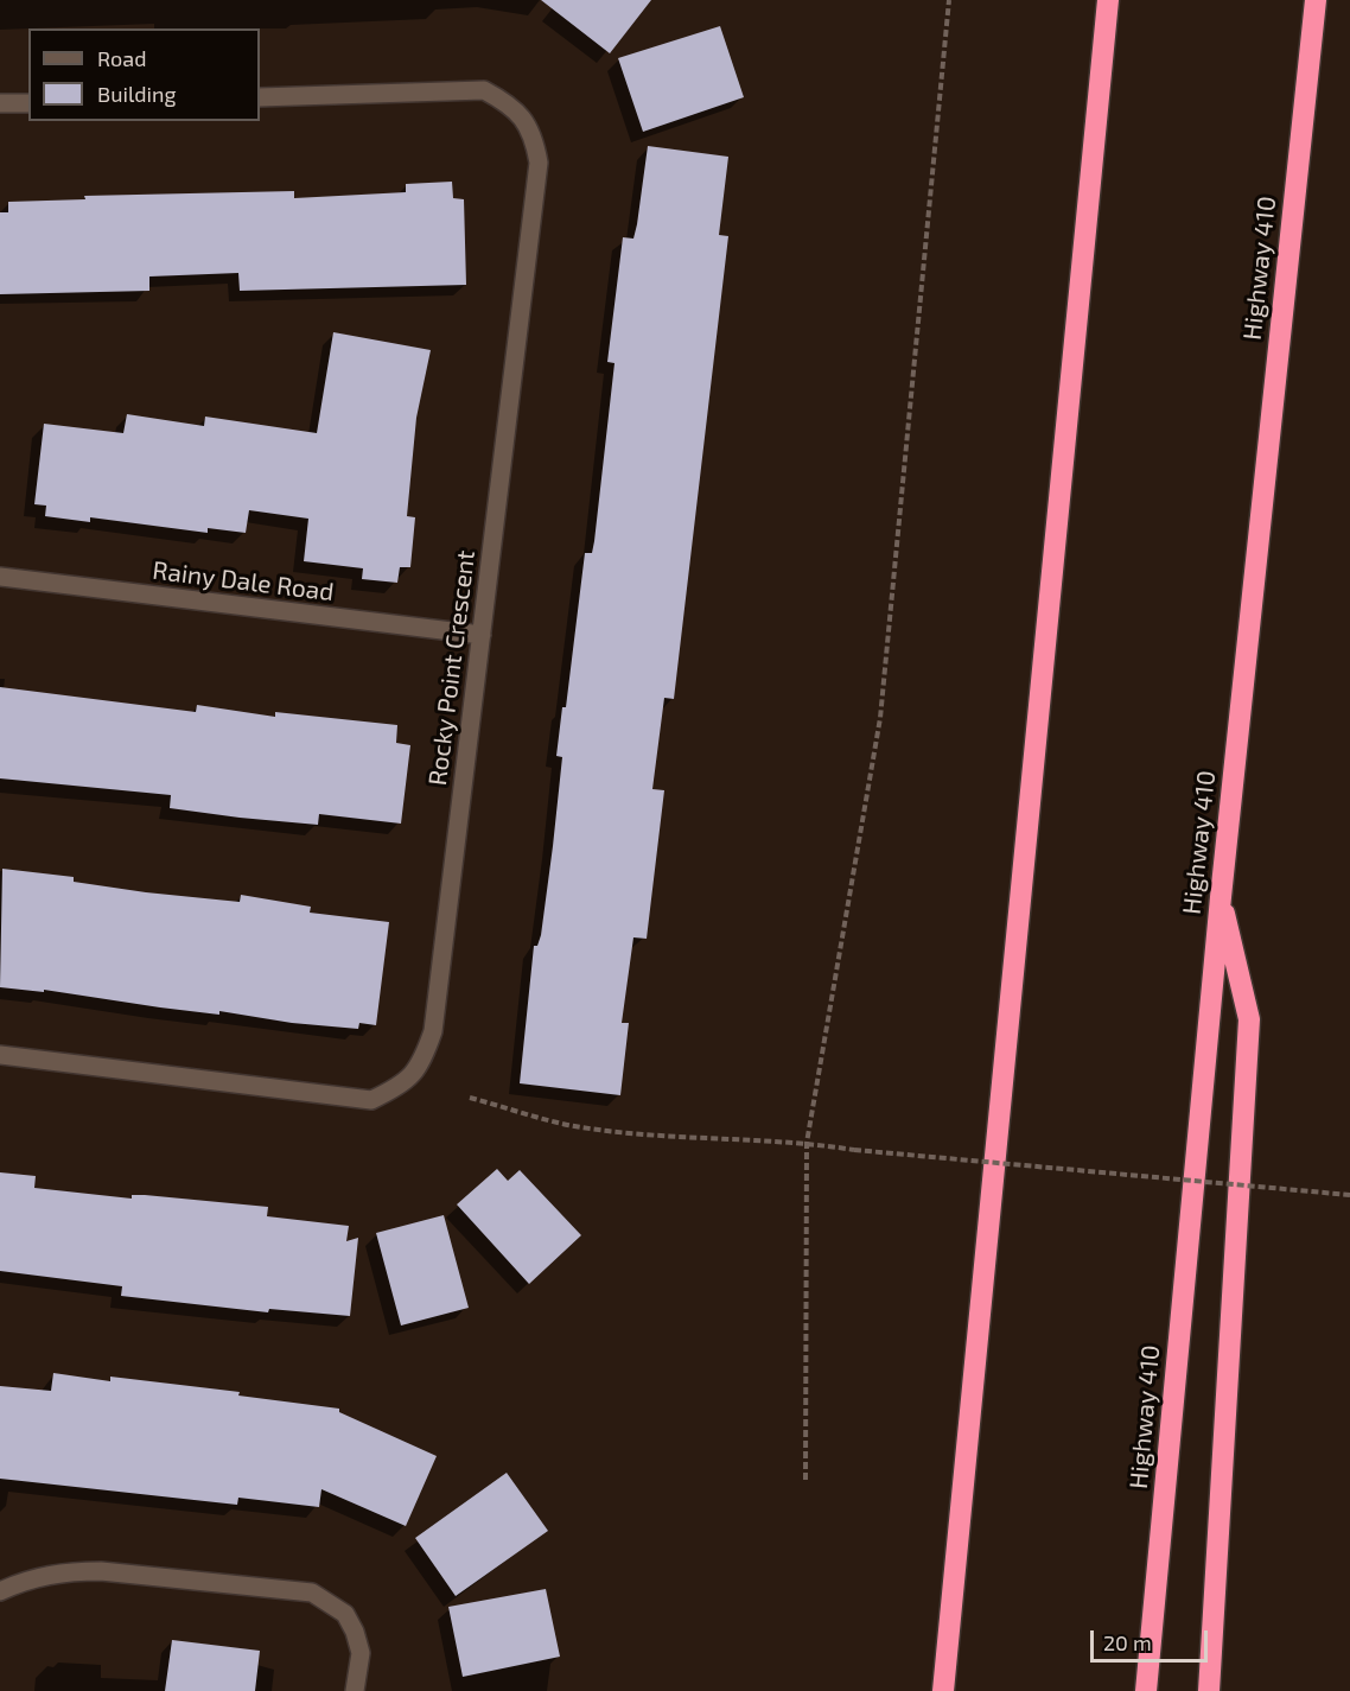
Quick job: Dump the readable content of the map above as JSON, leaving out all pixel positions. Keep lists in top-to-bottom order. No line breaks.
{"streets":{"highway":["Highway 410"],"street":["Rainy Dale Road","Rocky Point Crescent"]},"crossings":[["Rainy Dale Road","Rocky Point Crescent"]],"legend":["Road","Building"],"scale_bar":"20 m"}
